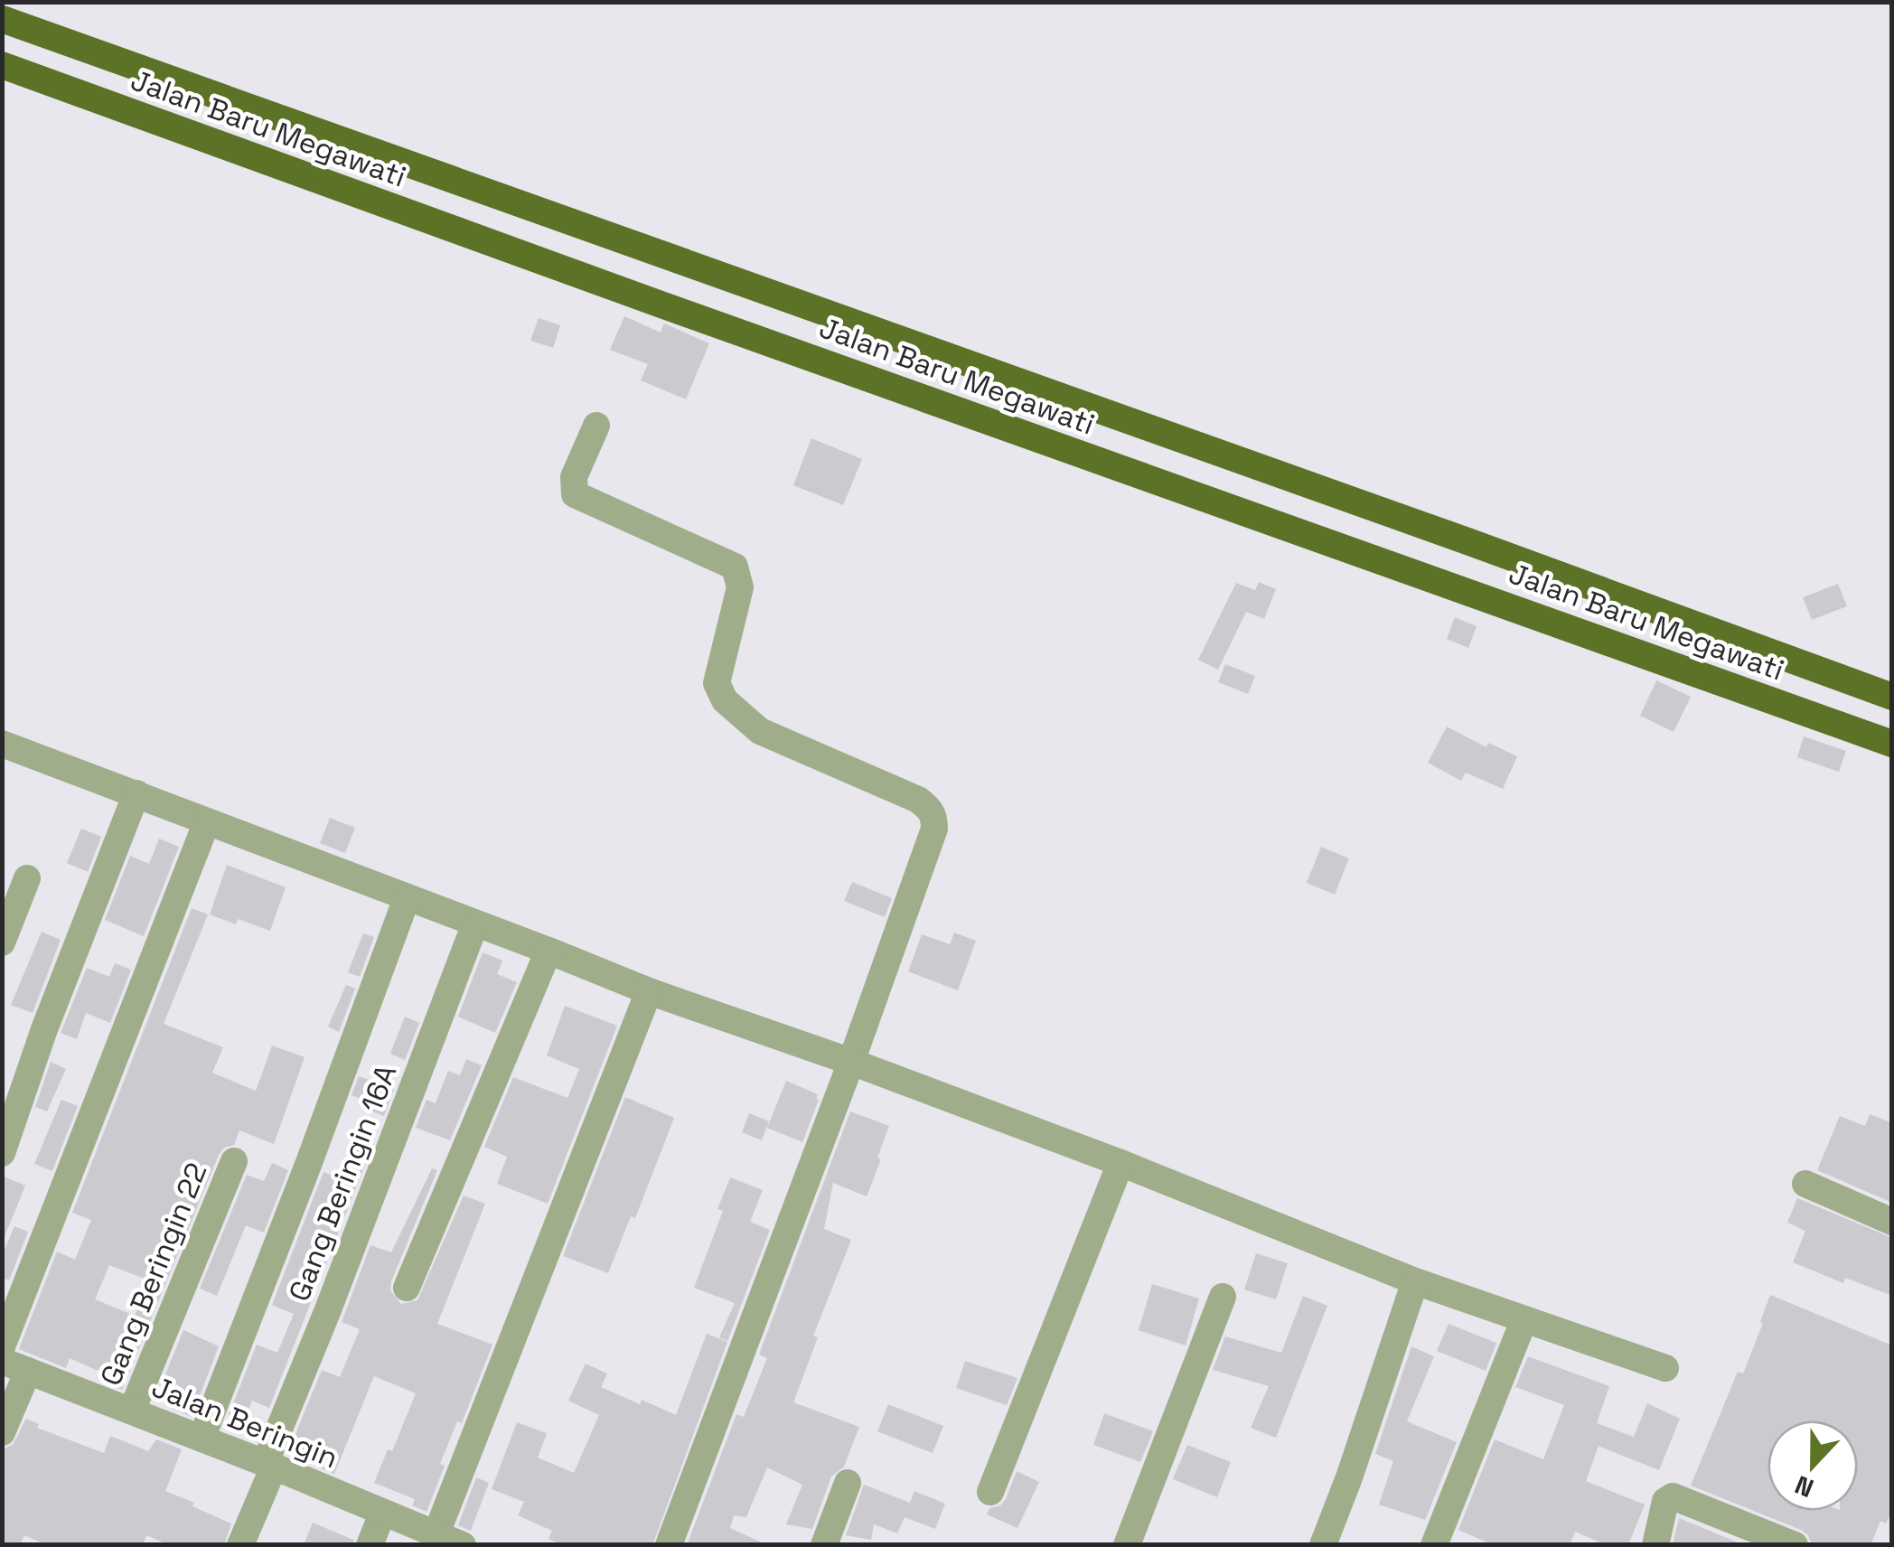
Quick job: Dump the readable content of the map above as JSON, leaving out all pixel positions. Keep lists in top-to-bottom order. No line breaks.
{"streets":{"highway":["Jalan Baru Megawati"],"street":["Gang Beringin 16A","Gang Beringin 22","Jalan Beringin"]},"crossings":[["Gang Beringin 16A","Jalan Beringin"],["Gang Beringin 22","Jalan Beringin"]],"north":"bottom"}
